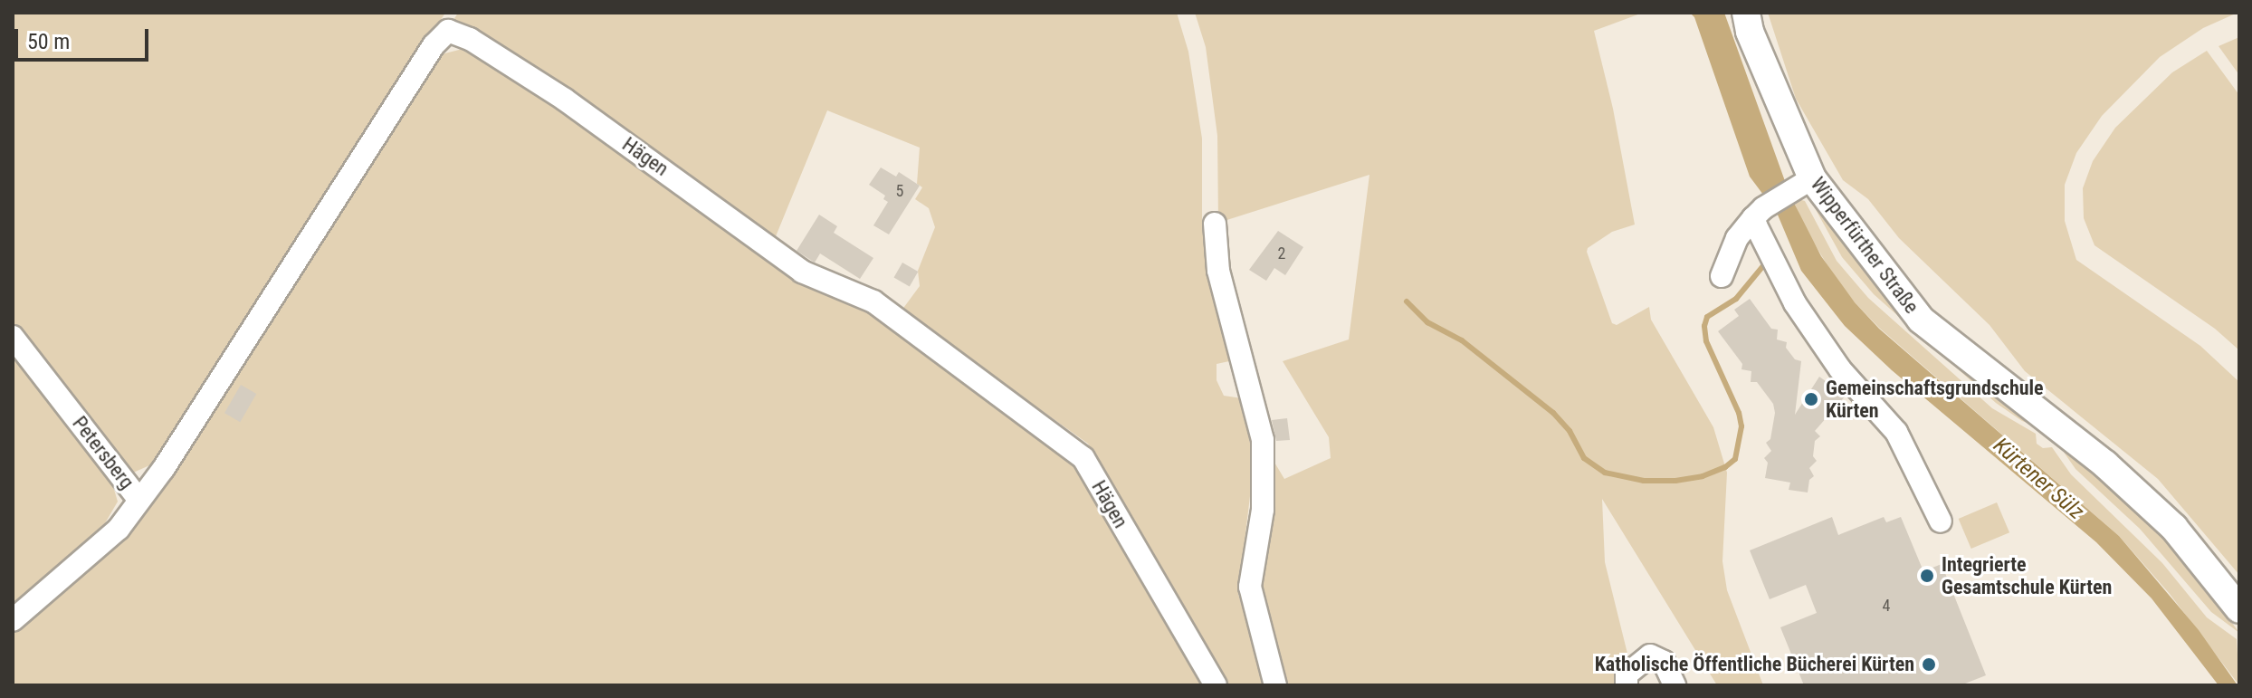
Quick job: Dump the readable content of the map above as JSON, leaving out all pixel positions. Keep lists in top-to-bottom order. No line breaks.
{"streets":{"main road":["Wipperfürther Straße"],"street":["Hägen","Petersberg"]},"crossings":[["Hägen","Petersberg"]],"water":["Kürtener Sülz"],"places":["Gemeinschaftsgrundschule Kürten","Integrierte Gesamtschule Kürten","Katholische Öffentliche Bücherei Kürten"],"house_numbers":["5","2","4"],"scale_bar":"50 m"}
